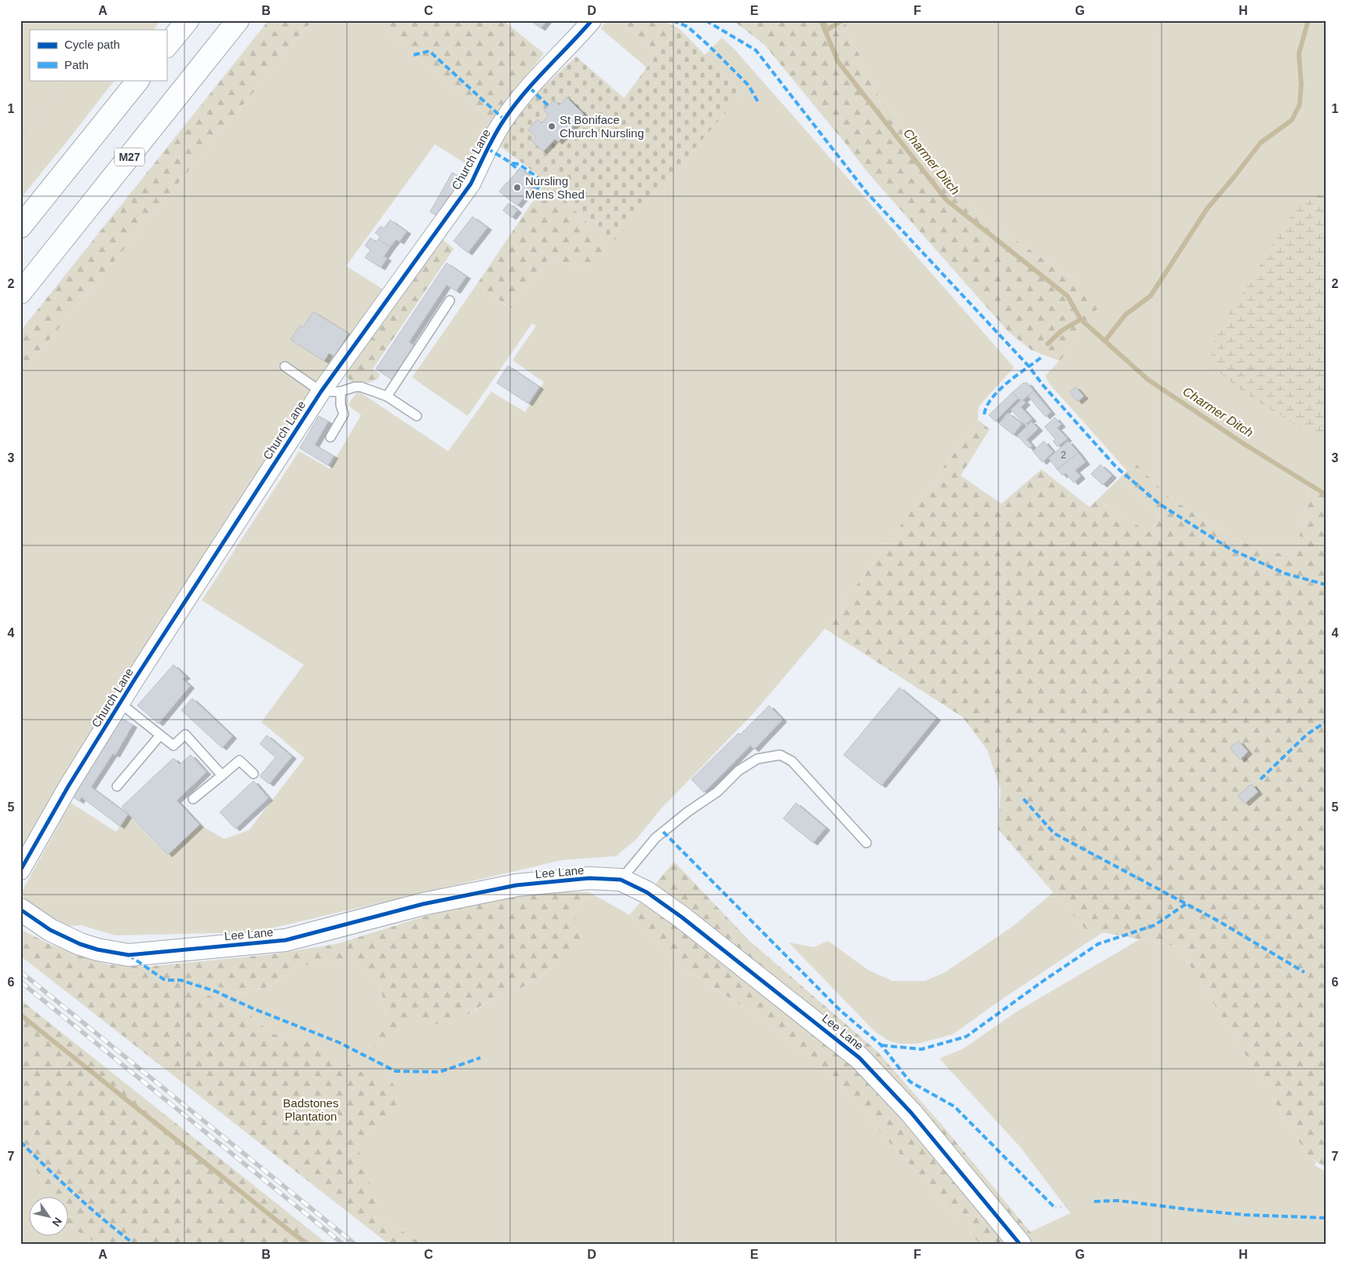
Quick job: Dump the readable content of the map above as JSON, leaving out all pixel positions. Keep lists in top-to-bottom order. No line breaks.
{"streets":{"main road":["M27","Lee Lane"],"street":["Church Lane"]},"water":["Charmer Ditch"],"parks":["Badstones Plantation"],"places":["St Boniface Church Nursling","Nursling Mens Shed"],"house_numbers":["2"],"legend":["Cycle path","Path"],"north":"bottom right","grid":{"columns":["A","B","C","D","E","F","G","H"],"rows":["1","2","3","4","5","6","7"]}}
